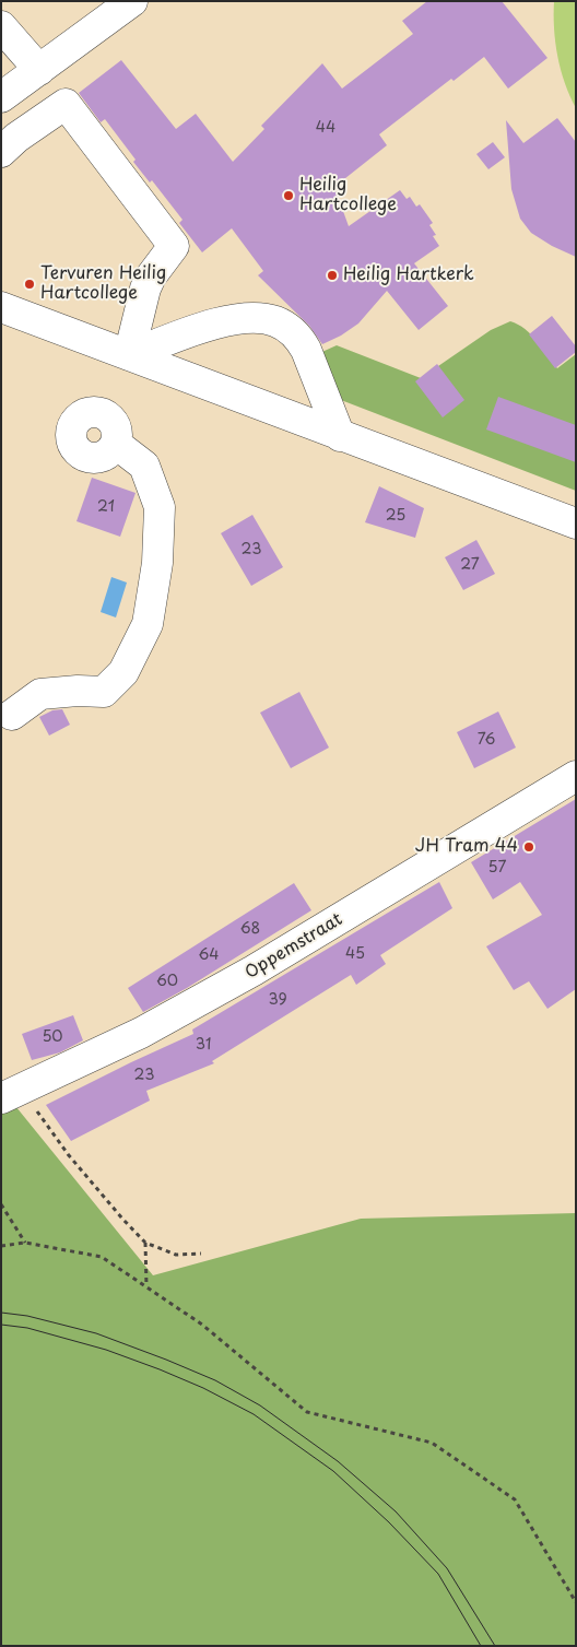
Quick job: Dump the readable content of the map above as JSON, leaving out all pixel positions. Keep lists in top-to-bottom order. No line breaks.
{"streets":{"street":["Oppemstraat"]},"places":["Heilig Hartcollege","Heilig Hartkerk","Tervuren Heilig Hartcollege","JH Tram 44"],"house_numbers":["44","21","25","23","27","76","57","68","45","64","60","39","50","31","23"]}
